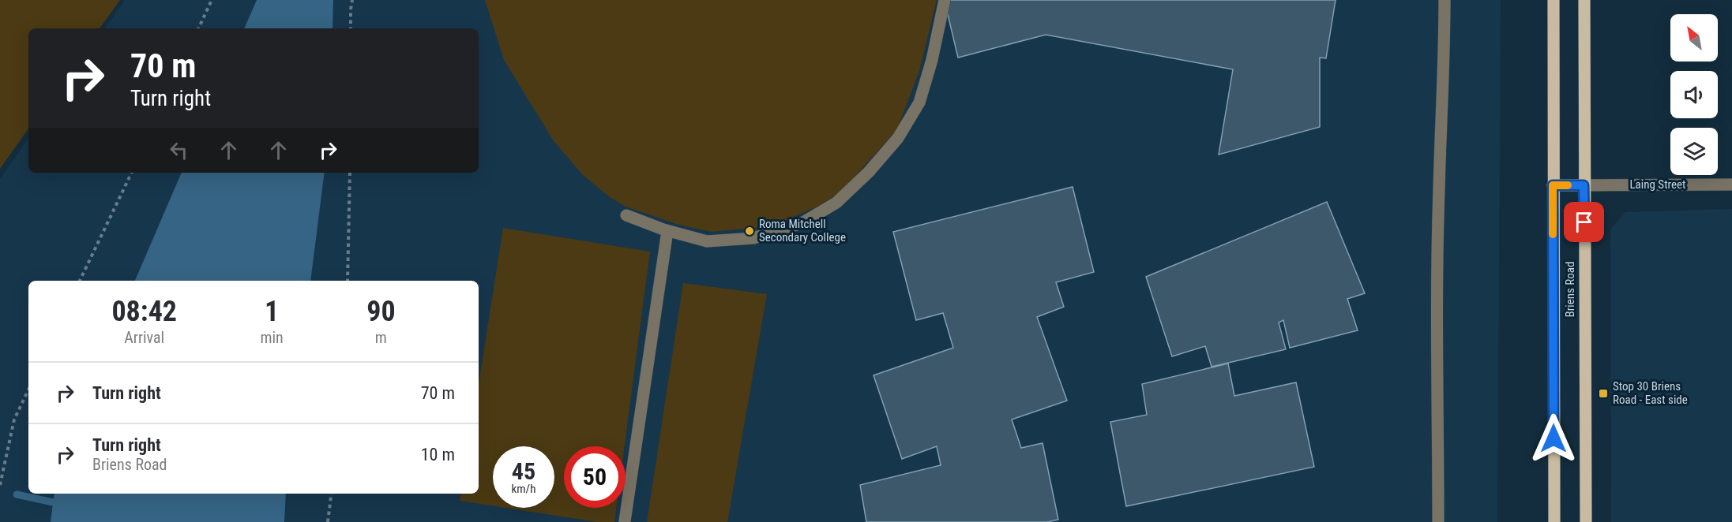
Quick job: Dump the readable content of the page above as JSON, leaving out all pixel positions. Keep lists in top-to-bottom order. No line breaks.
{"streets":{"main road":["Briens Road"],"street":["Laing Street"]},"crossings":[["Laing Street","Briens Road"]],"places":{"other":["Roma Mitchell Secondary College"],"transit":["Stop 30 Briens Road - East side"]},"north":"top left","page":{"turn":["70 m","Turn right"],"eta":["08:42","Arrival","1","min","90","m"],"list":[{"name":"Turn right","value":"70 m"},{"name":"Turn right","note":"Briens Road","value":"10 m"}],"speed":"45 km/h","limit":"50"}}
